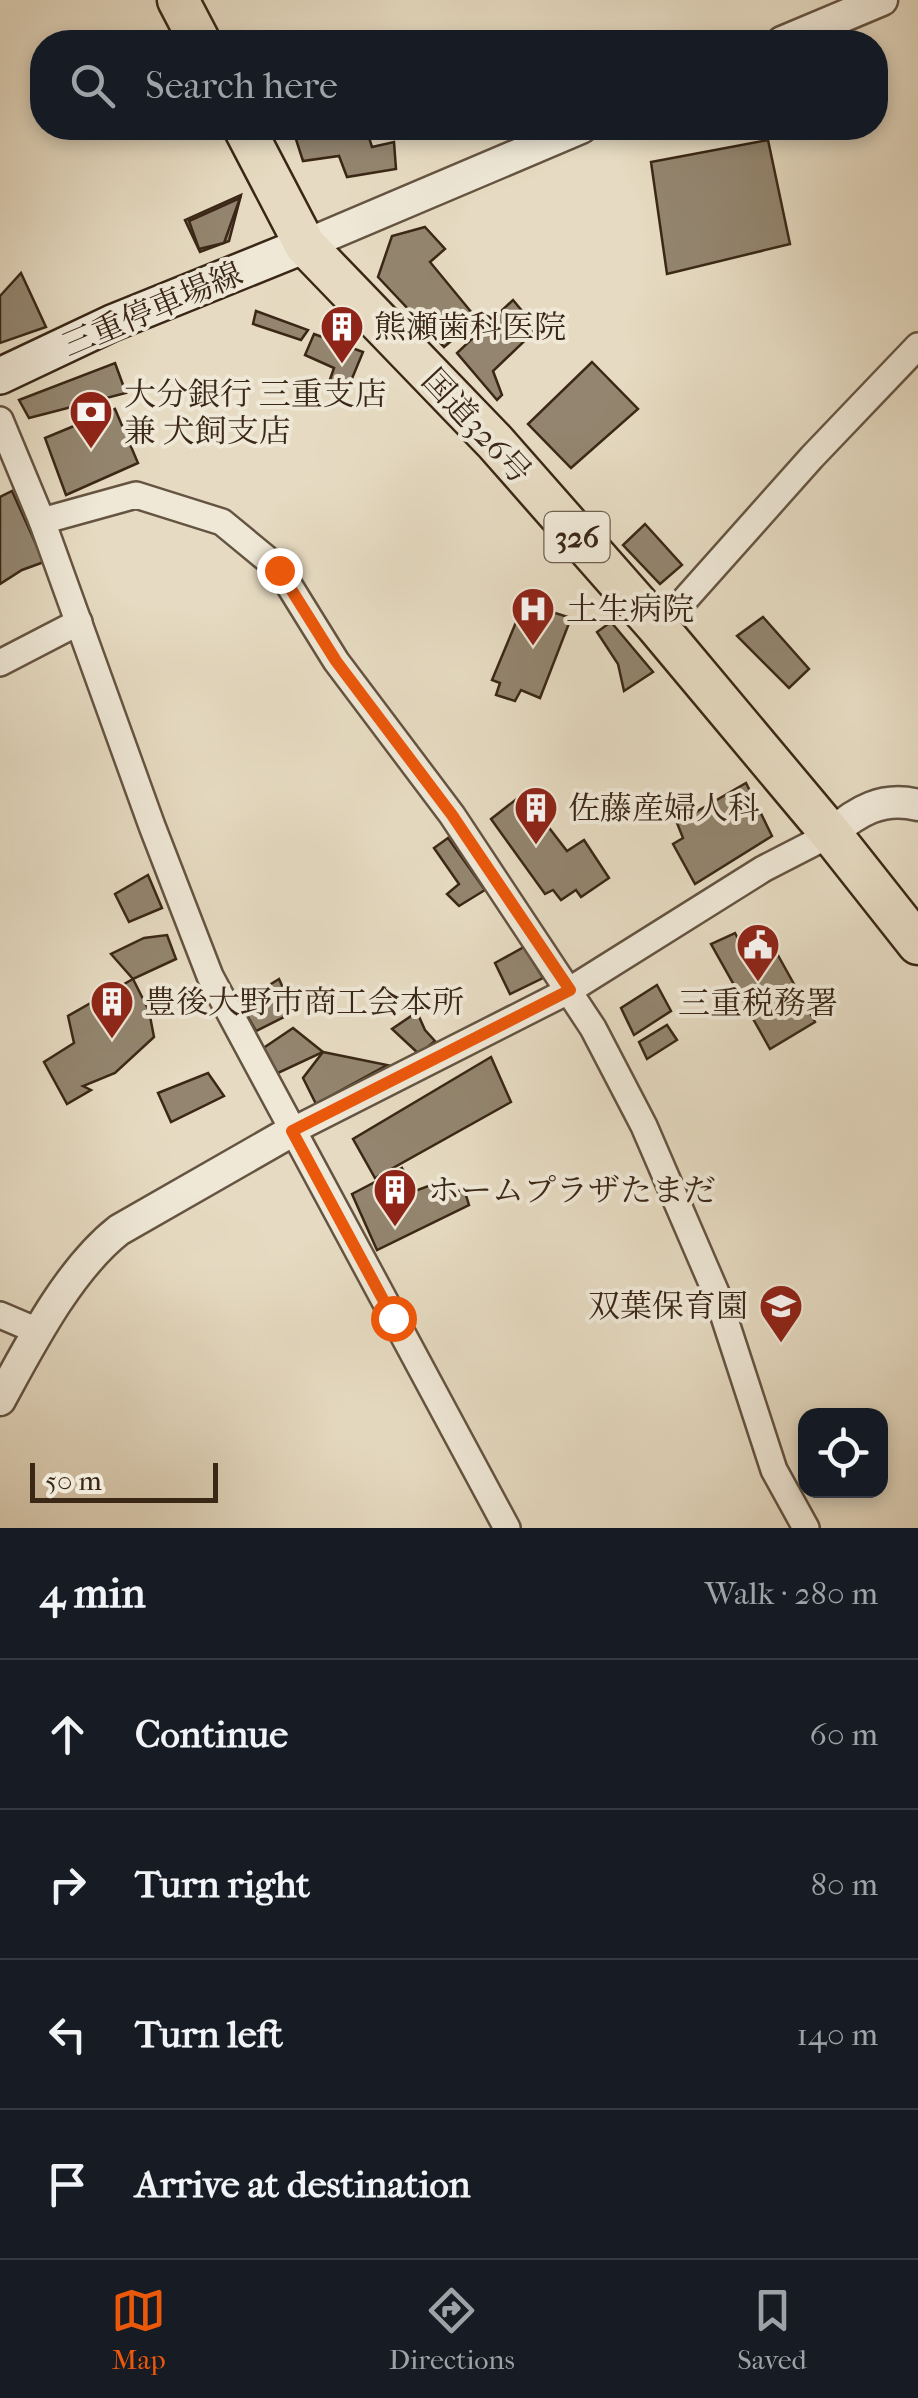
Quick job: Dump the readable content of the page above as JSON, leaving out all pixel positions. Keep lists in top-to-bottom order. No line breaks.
{"streets":{"highway":["国道326号","326"],"main road":["三重停車場線"]},"crossings":[["三重停車場線","国道326号"]],"places":{"building":["熊瀬歯科医院","佐藤産婦人科","豊後大野市商工会本所","ホームプラザたまだ"],"bank":["大分銀行 三重支店 兼 犬飼支店"],"hospital":["土生病院"],"public building":["三重税務署"],"school or university":["双葉保育園"]},"scale_bar":"50 m","page":{"search":"Search here","scale":"50 m","heading":["4 min","Walk · 280 m"],"list":[["Continue","60 m"],["Turn right","80 m"],["Turn left","140 m"],"Arrive at destination"],"nav":["Map","Directions","Saved"]}}
